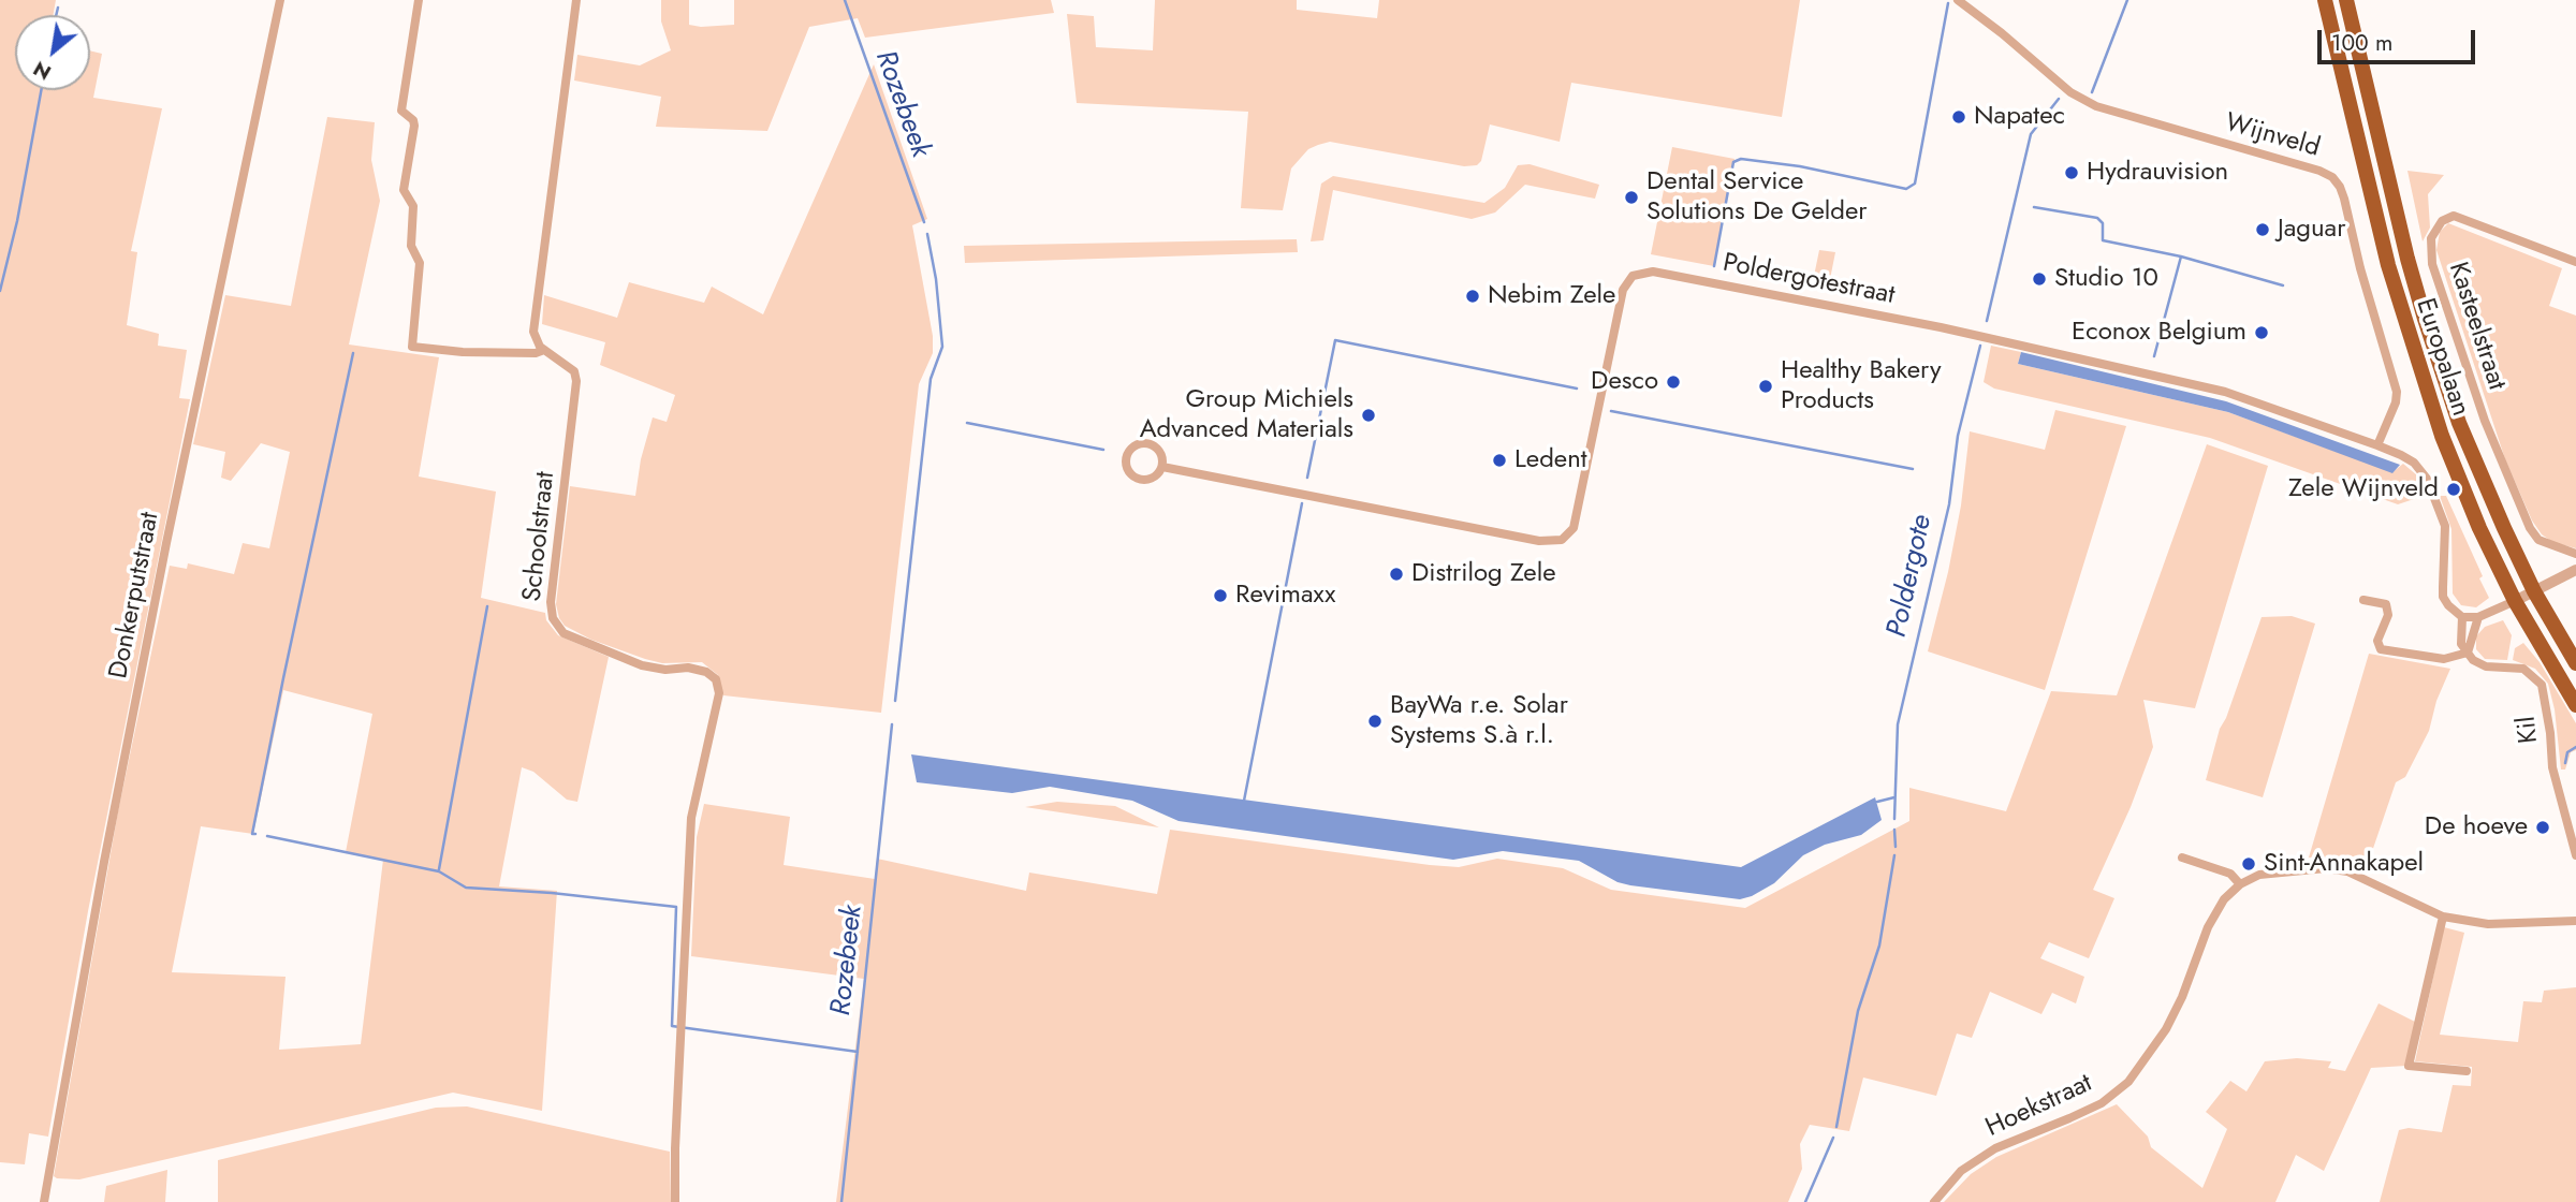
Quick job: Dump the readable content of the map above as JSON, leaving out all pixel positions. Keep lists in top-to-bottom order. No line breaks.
{"streets":{"highway":["Europalaan"],"street":["Wijnveld","Poldergotestraat","Kasteelstraat","Schoolstraat","Donkerputstraat","Kil","Hoekstraat"]},"crossings":[["Wijnveld","Poldergotestraat"]],"water":["Rozebeek","Poldergote"],"places":["Napatec","Hydrauvision","Dental Service Solutions De Gelder","Jaguar","Studio 10","Nebim Zele","Econox Belgium","Desco","Healthy Bakery Products","Group Michiels Advanced Materials","Ledent","Zele Wijnveld","Distrilog Zele","Revimaxx","BayWa r.e. Solar Systems S.à r.l.","De hoeve","Sint-Annakapel"],"scale_bar":"100 m","north":"bottom left"}
